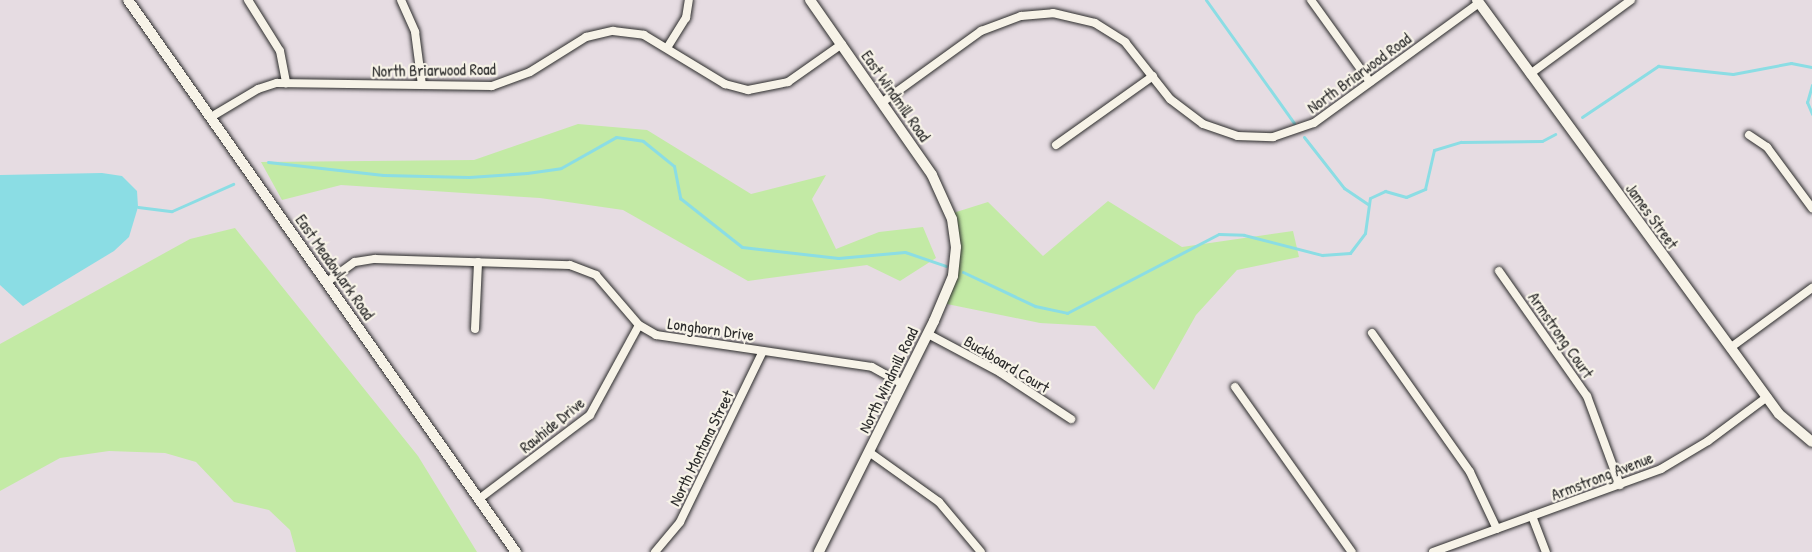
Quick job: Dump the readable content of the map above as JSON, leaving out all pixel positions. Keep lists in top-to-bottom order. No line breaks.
{"streets":{"street":["North Briarwood Road","East Windmill Road","James Street","East Meadowlark Road","Longhorn Drive","Armstrong Court","Buckboard Court","North Windmill Road","Rawhide Drive","North Montana Street","Armstrong Avenue"]},"crossings":[["North Briarwood Road","East Windmill Road"],["North Briarwood Road","James Street"],["North Briarwood Road","East Meadowlark Road"],["East Windmill Road","North Windmill Road"],["James Street","Armstrong Avenue"],["East Meadowlark Road","Longhorn Drive"],["East Meadowlark Road","Rawhide Drive"],["Longhorn Drive","North Windmill Road"],["Longhorn Drive","Rawhide Drive"],["Longhorn Drive","North Montana Street"],["Armstrong Court","Armstrong Avenue"],["Buckboard Court","North Windmill Road"]]}
